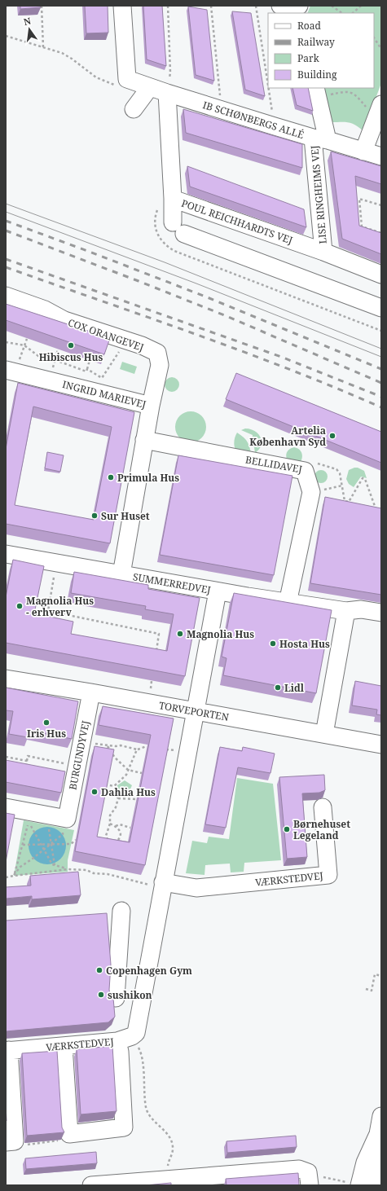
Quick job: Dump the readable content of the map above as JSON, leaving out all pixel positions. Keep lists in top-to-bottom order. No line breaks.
{"streets":{"street":["IB SCHØNBERGS ALLÉ","LISE RINGHEIMS VEJ","POUL REICHHARDTS VEJ","COX ORANGEVEJ","INGRID MARIEVEJ","BELLIDAVEJ","SUMMERREDVEJ","TORVEPORTEN","BURGUNDYVEJ","VÆRKSTEDVEJ"]},"crossings":[["IB SCHØNBERGS ALLÉ","LISE RINGHEIMS VEJ"],["IB SCHØNBERGS ALLÉ","POUL REICHHARDTS VEJ"],["LISE RINGHEIMS VEJ","POUL REICHHARDTS VEJ"],["COX ORANGEVEJ","INGRID MARIEVEJ"],["INGRID MARIEVEJ","BELLIDAVEJ"],["INGRID MARIEVEJ","SUMMERREDVEJ"],["SUMMERREDVEJ","TORVEPORTEN"],["TORVEPORTEN","BURGUNDYVEJ"]],"places":["Hibiscus Hus","Artelia København Syd","Primula Hus","Sur Huset","Magnolia Hus - erhverv","Magnolia Hus","Hosta Hus","Lidl","Iris Hus","Dahlia Hus","Børnehuset Legeland","Copenhagen Gym","sushikon"],"legend":["Road","Railway","Park","Building"],"north":"top"}
